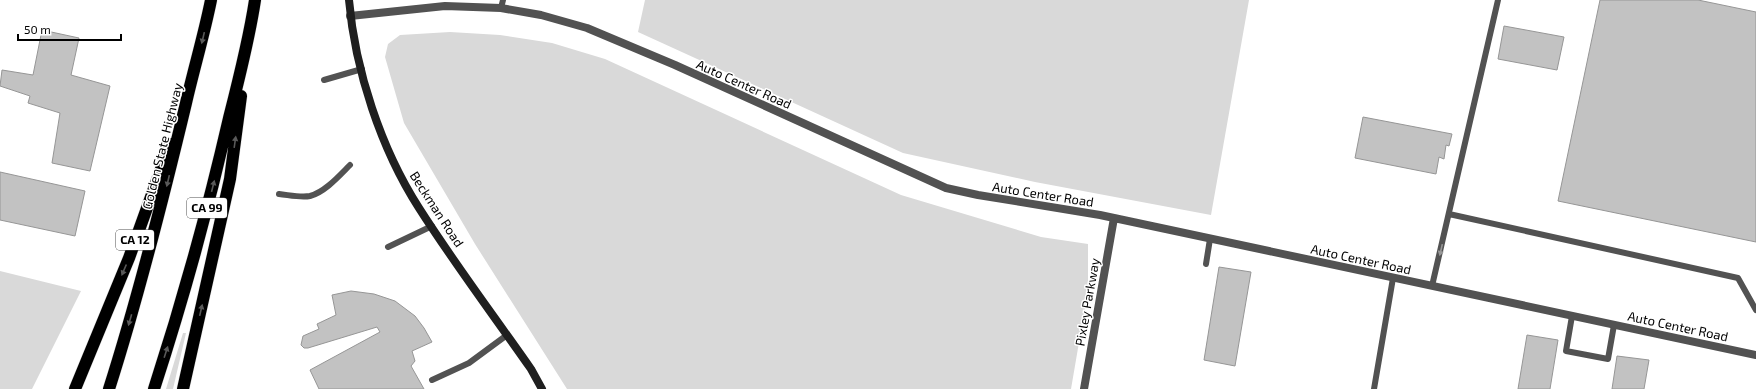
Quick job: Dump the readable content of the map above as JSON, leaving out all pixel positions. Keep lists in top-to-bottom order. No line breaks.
{"streets":{"highway":["Golden State Highway","CA 99","CA 12"],"street":["Auto Center Road","Beckman Road","Pixley Parkway"]},"crossings":[["Auto Center Road","Beckman Road"],["Auto Center Road","Pixley Parkway"],["Golden State Highway","CA 12"]],"scale_bar":"50 m"}
